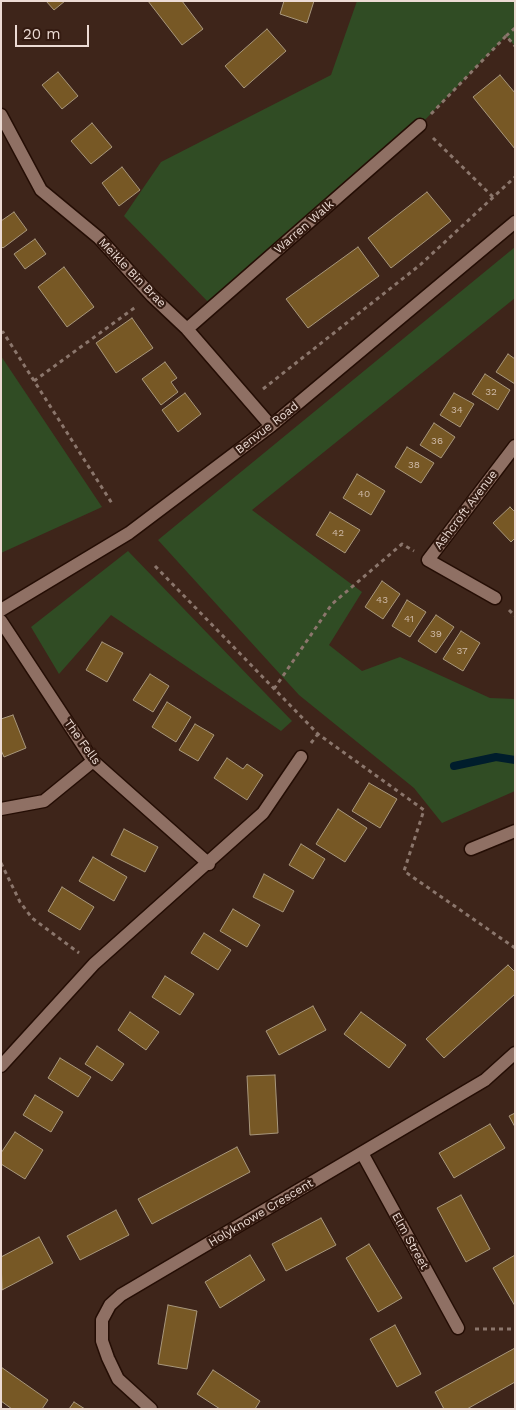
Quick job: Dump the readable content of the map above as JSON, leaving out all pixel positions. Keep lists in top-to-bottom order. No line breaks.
{"streets":{"street":["Warren Walk","Meikle Bin Brae","Benvue Road","Ashcroft Avenue","The Fells","Holyknowe Crescent","Elm Street"]},"crossings":[["Warren Walk","Meikle Bin Brae"],["Meikle Bin Brae","Benvue Road"],["Holyknowe Crescent","Elm Street"]],"house_numbers":["32","34","36","38","40","42","43","41","39","37"],"scale_bar":"20 m"}
